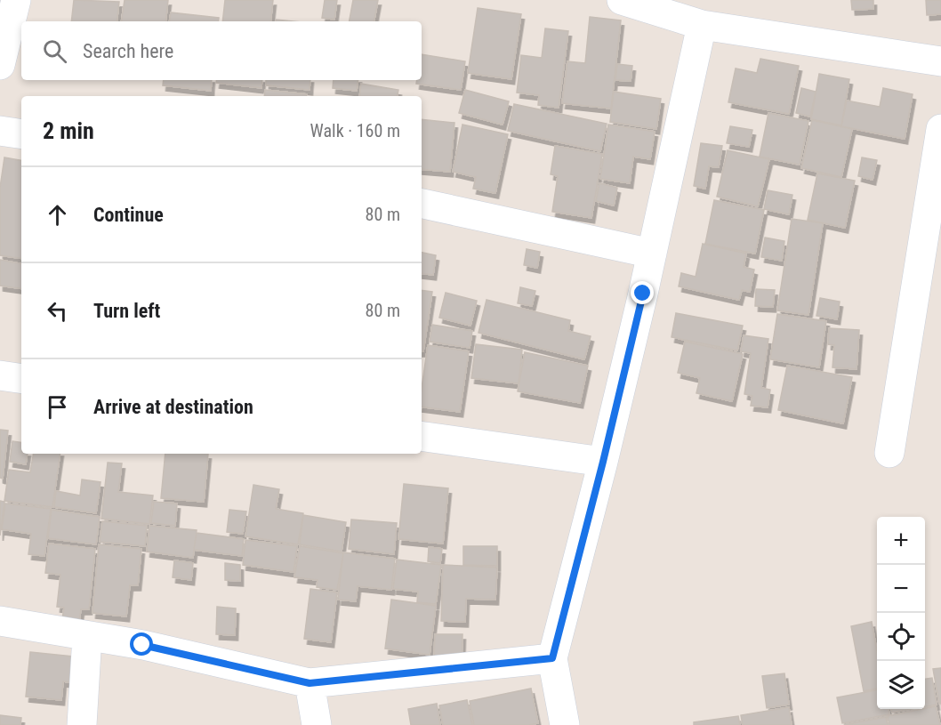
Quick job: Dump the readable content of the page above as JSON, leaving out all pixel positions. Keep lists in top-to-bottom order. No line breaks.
{"page":{"search":"Search here","heading":["2 min","Walk · 160 m"],"list":[["Continue","80 m"],["Turn left","80 m"],"Arrive at destination"],"map_buttons":["+","−"]}}
